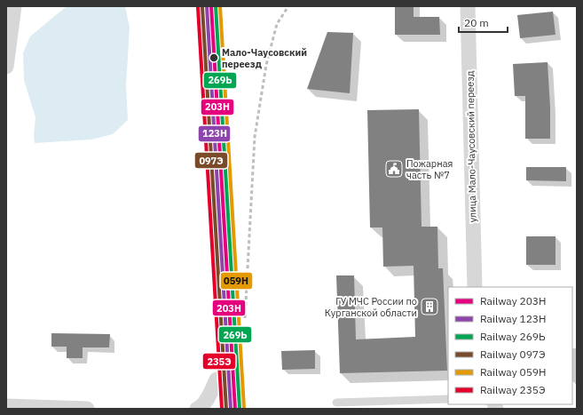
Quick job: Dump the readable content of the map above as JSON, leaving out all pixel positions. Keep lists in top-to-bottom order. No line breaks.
{"streets":{"street":["улица Мало-Чаусовский переезд"]},"places":{"other":["Мало-Чаусовский переезд"],"public building":["Пожарная часть №7"],"building":["ГУ МЧС России по Курганской области"]},"lines":["rail line 203Н","rail line 123Н","rail line 269Ь","rail line 059Н","rail line 097Э","rail line 235Э"],"legend":["Railway 203Н","Railway 123Н","Railway 269Ь","Railway 097Э","Railway 059Н","Railway 235Э"],"scale_bar":"20 m"}
